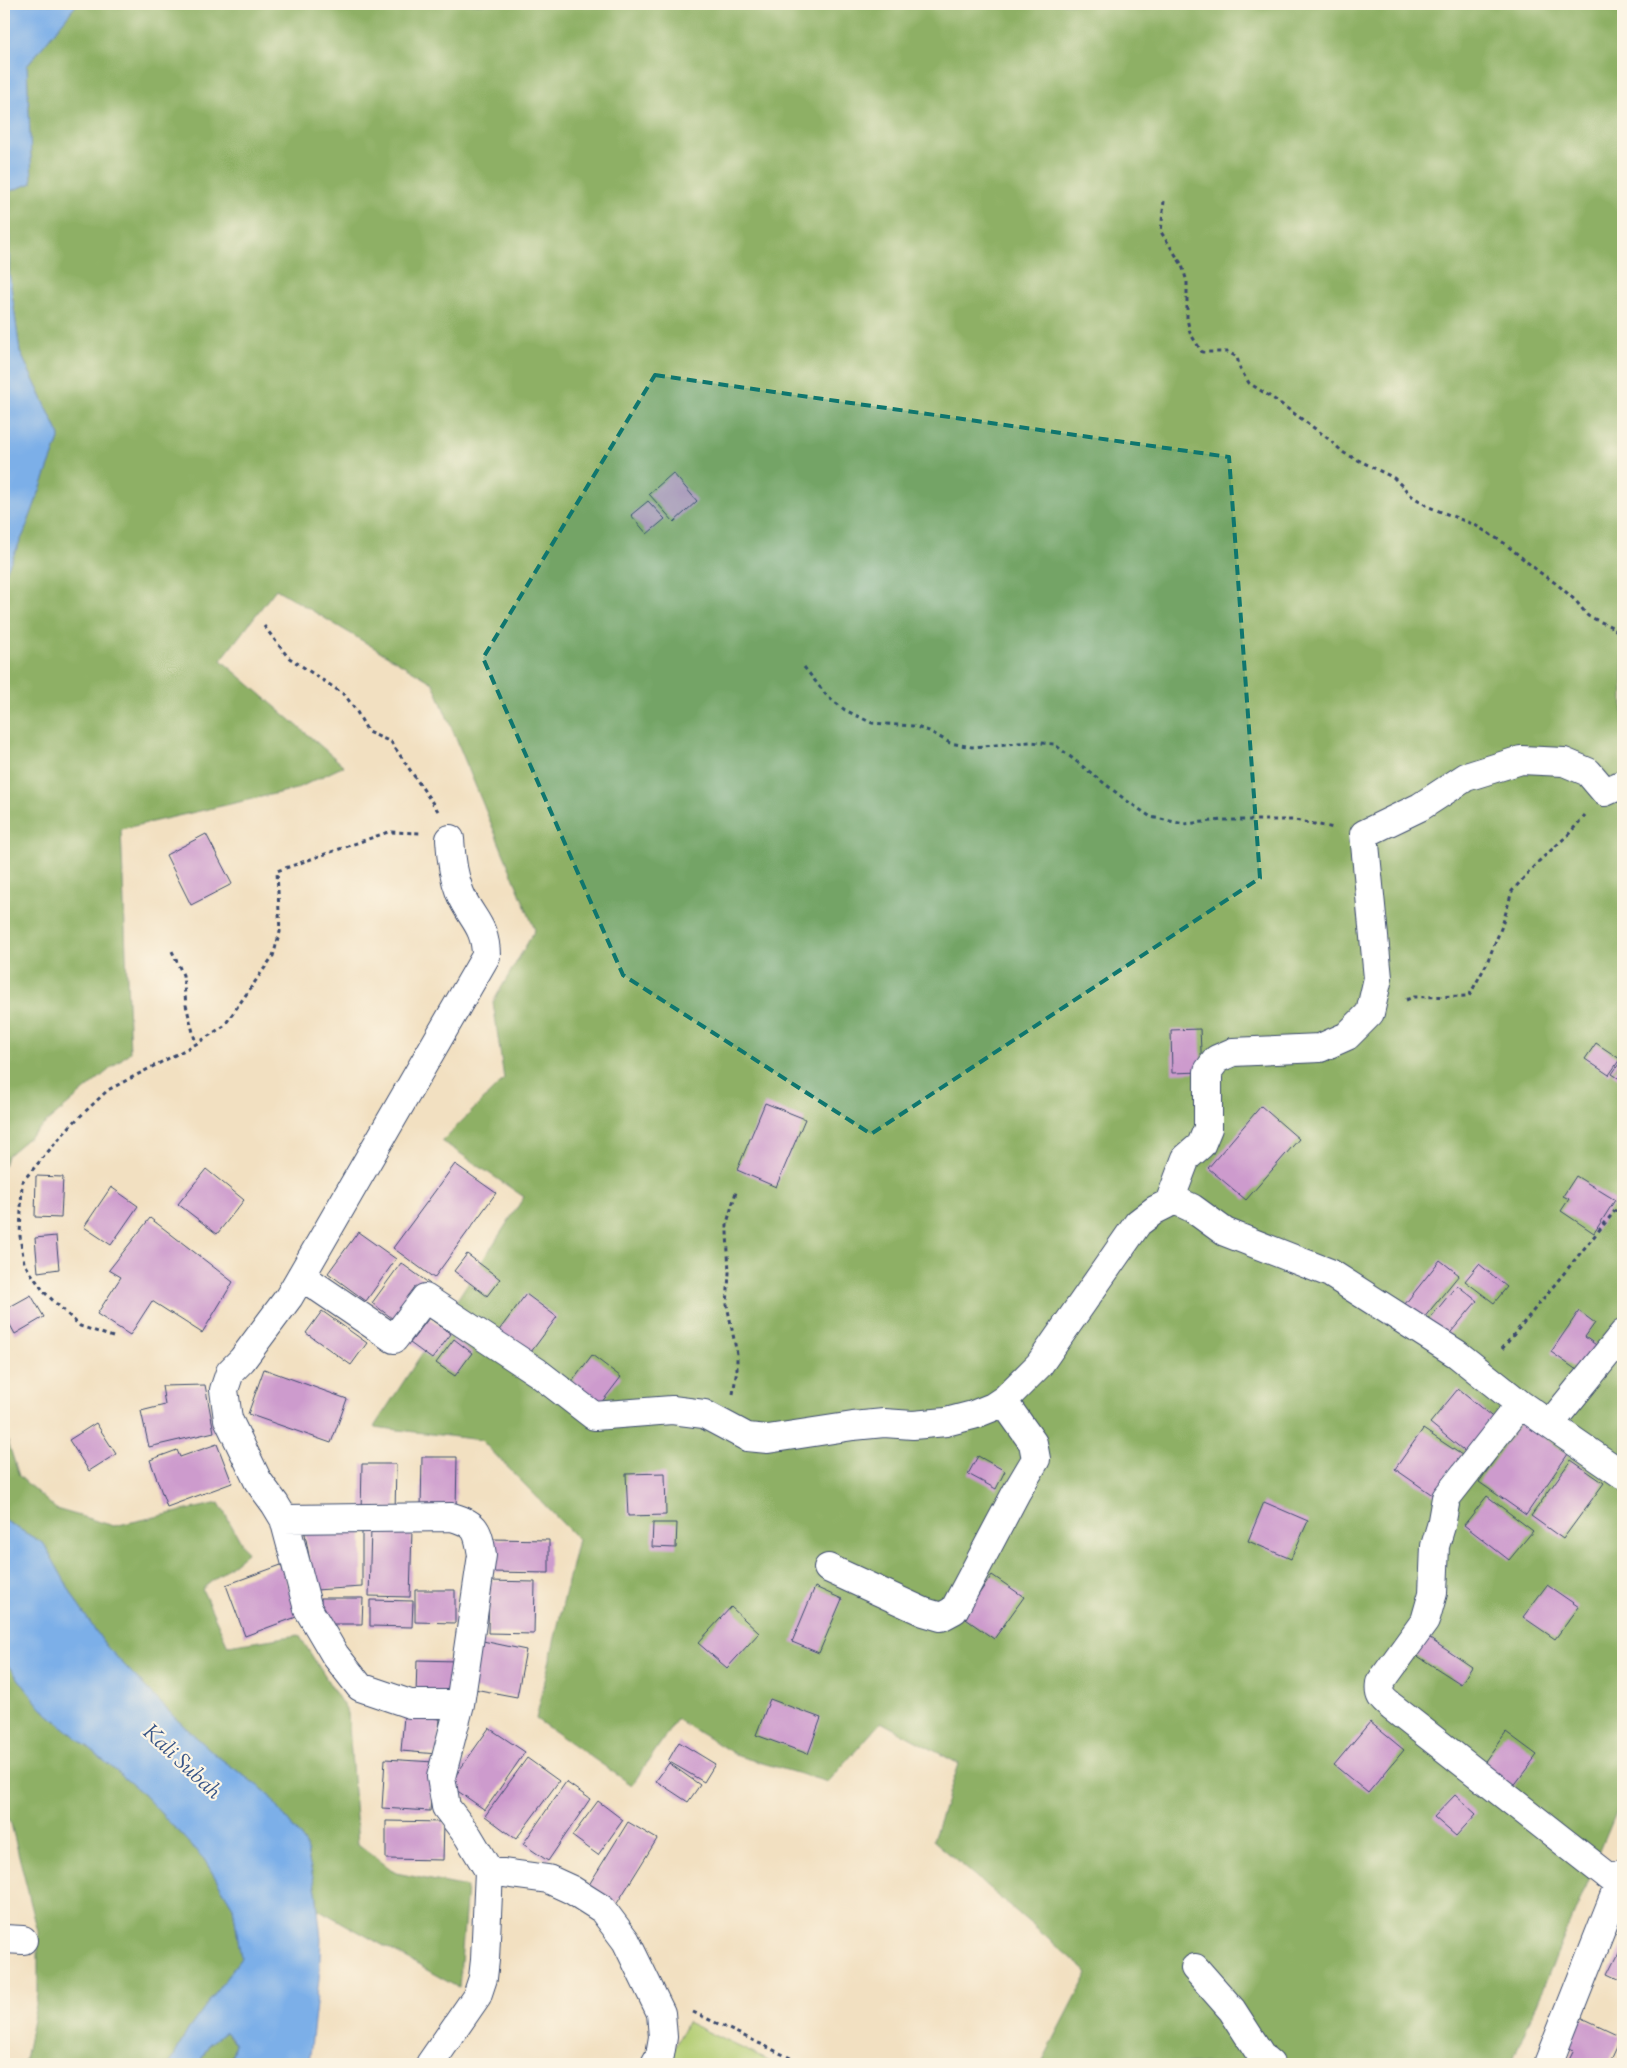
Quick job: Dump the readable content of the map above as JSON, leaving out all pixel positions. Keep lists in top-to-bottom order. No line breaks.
{"water":["Kali Subah"]}
